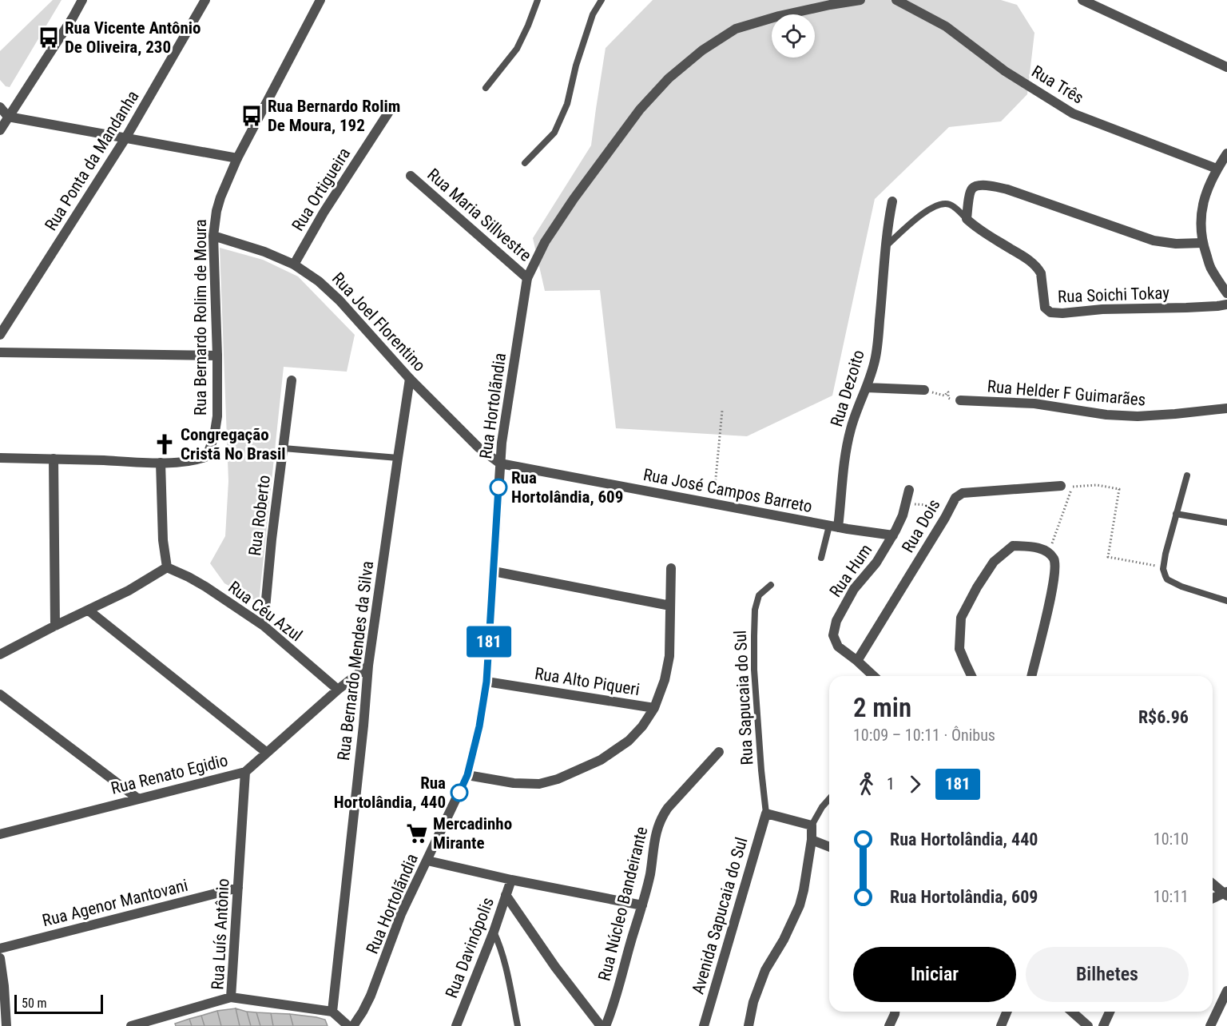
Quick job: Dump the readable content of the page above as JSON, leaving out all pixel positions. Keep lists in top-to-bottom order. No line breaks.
{"streets":{"street":["Rua Três","Rua Ponta da Mandanha","Rua Ortigueira","Rua Maria Sillvestre","Rua Soichi Tokay","Rua Bernardo Rolim de Moura","Rua Joel Florentino","Rua Dezoito","Rua Helder F Guimarães","Rua Hortolãndia","Rua José Campos Barreto","Rua Roberto","Rua Dois","Rua Hum","Rua Céu Azul","Rua Bernardo Mendes da Silva","Rua Alto Piqueri","Rua Renato Egidio","Rua Agenor Mantovani","Rua Núcleo Bandeirante","Avenida Sapucaia do Sul","Rua Luís Antônio","Rua Davinópolis"],"lane":["Rua Sapucaia do Sul"]},"crossings":[["Rua Ortigueira","Rua Joel Florentino"],["Rua Maria Sillvestre","Rua Hortolãndia"],["Rua Bernardo Rolim de Moura","Rua Joel Florentino"],["Rua Joel Florentino","Rua Hortolãndia"],["Rua Joel Florentino","Rua José Campos Barreto"],["Rua Joel Florentino","Rua Bernardo Mendes da Silva"],["Rua Dezoito","Rua José Campos Barreto"],["Rua Hortolãndia","Rua José Campos Barreto"],["Rua Hortolãndia","Rua Alto Piqueri"],["Rua José Campos Barreto","Rua Hum"],["Rua Roberto","Rua Céu Azul"],["Rua Dois","Rua Hum"],["Rua Céu Azul","Rua Renato Egidio"],["Rua Bernardo Mendes da Silva","Rua Renato Egidio"],["Rua Bernardo Mendes da Silva","Rua Luís Antônio"],["Rua Sapucaia do Sul","Avenida Sapucaia do Sul"],["Rua Renato Egidio","Rua Luís Antônio"],["Rua Agenor Mantovani","Rua Luís Antônio"]],"places":{"bus stop":["Rua Vicente Antônio De Oliveira, 230","Rua Bernardo Rolim De Moura, 192"],"church":["Congregação Cristã No Brasil"],"other":["Rua Hortolândia, 609","Rua Hortolândia, 440"],"supermarket":["Mercadinho Mirante"]},"lines":["bus line 181"],"scale_bar":"50 m","page":{"on_map":"181","heading":["2 min","10:09 – 10:11 · Ônibus","R$6.96"],"legs":["1","181"],"list":[{"name":"Rua Hortolândia, 440","value":"10:10"},{"name":"Rua Hortolândia, 609","value":"10:11"}],"buttons":["Iniciar","Bilhetes"],"scale":"50 m"}}
